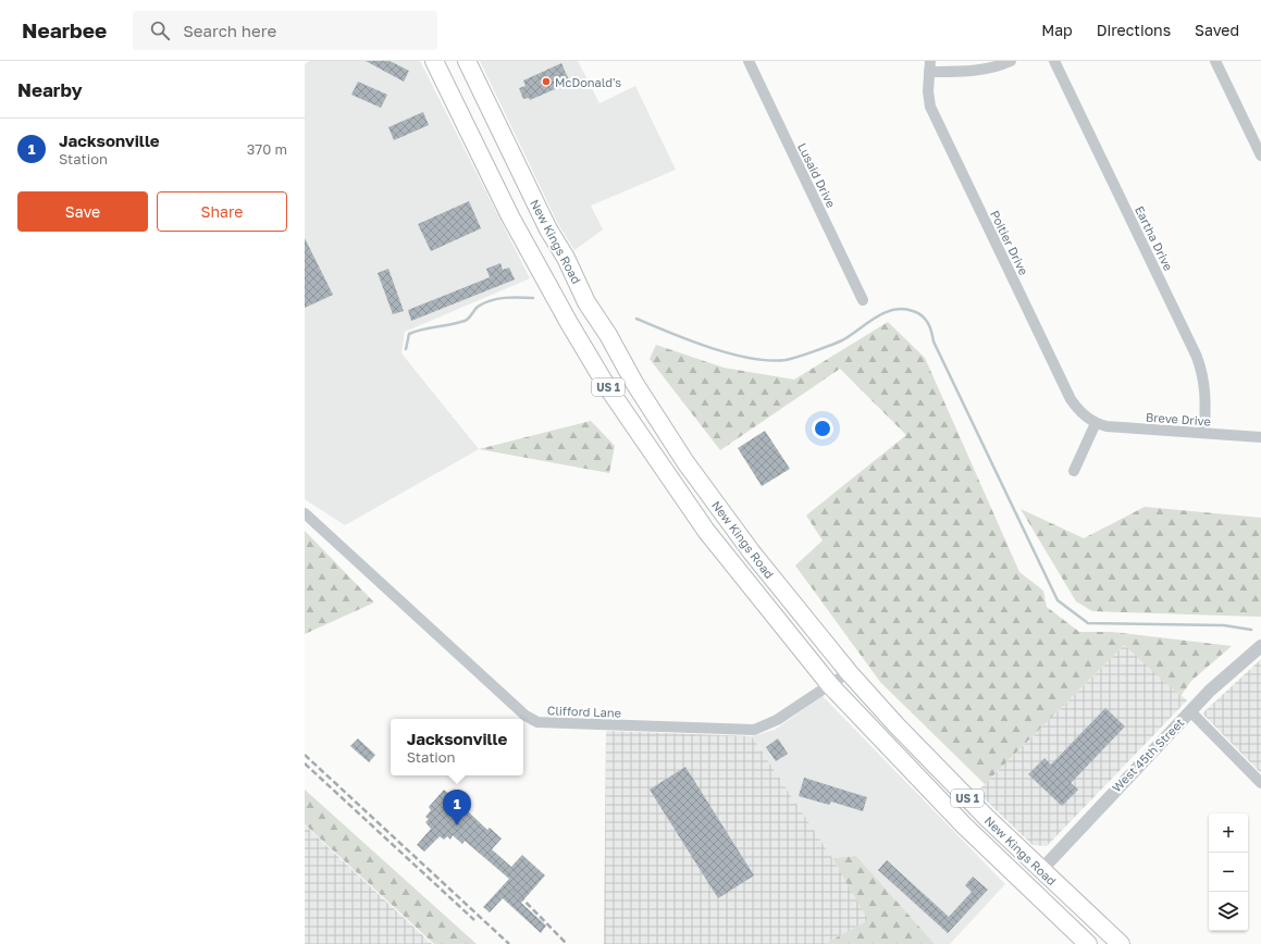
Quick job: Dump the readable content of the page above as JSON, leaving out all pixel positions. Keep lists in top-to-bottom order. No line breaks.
{"streets":{"highway":["New Kings Road","US 1"],"street":["Lusaid Drive","Eartha Drive","Poitier Drive","Breve Drive","Clifford Lane","West 45th Street"]},"crossings":[["Eartha Drive","Breve Drive"],["New Kings Road","Clifford Lane"],["New Kings Road","West 45th Street"],["Poitier Drive","Breve Drive"]],"places":["McDonald's"],"page":{"header":"Nearbee","search":"Search here","nav":["Map","Directions","Saved"],"heading":"Nearby","list":[{"mark":"1","name":"Jacksonville","note":"Station","value":"370 m"}],"buttons":["Save","Share"],"popup":["Jacksonville","Station"],"pins":"1","map_buttons":["+","−"]}}
